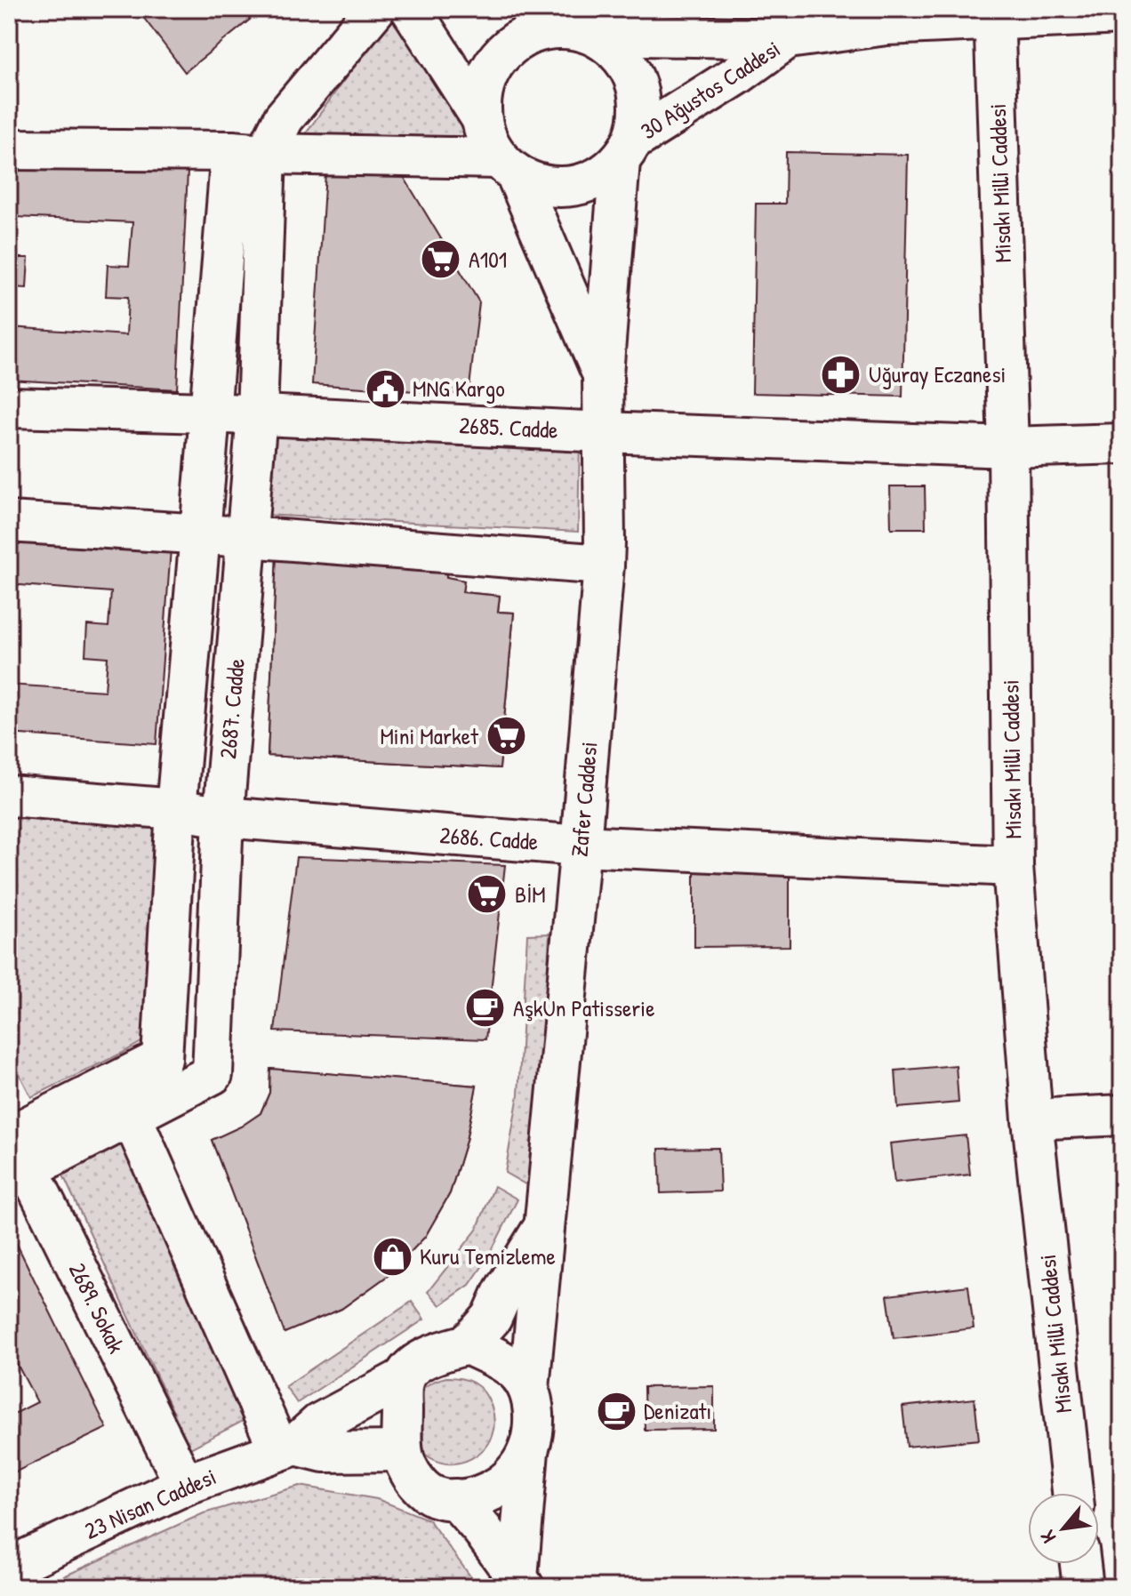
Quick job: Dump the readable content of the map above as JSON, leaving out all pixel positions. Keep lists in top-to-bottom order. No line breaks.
{"streets":{"street":["30 Ağustos Caddesi","Misakı Milli Caddesi","2685. Cadde","2687. Cadde","Zafer Caddesi","2686. Cadde","2689. Sokak","23 Nisan Caddesi"]},"crossings":[["30 Ağustos Caddesi","Misakı Milli Caddesi"],["30 Ağustos Caddesi","Zafer Caddesi"],["Misakı Milli Caddesi","2685. Cadde"],["Misakı Milli Caddesi","2686. Cadde"],["2685. Cadde","2687. Cadde"],["2685. Cadde","Zafer Caddesi"],["2687. Cadde","2686. Cadde"],["2687. Cadde","2689. Sokak"],["Zafer Caddesi","2686. Cadde"],["Zafer Caddesi","23 Nisan Caddesi"],["2689. Sokak","23 Nisan Caddesi"]],"places":{"supermarket":["A101","Mini Market","BİM"],"pharmacy":["Uğuray Eczanesi"],"public building":["MNG Kargo"],"cafe":["AşkUn Patisserie","Denizatı"],"shop":["Kuru Temizleme"]},"north":"bottom left"}
